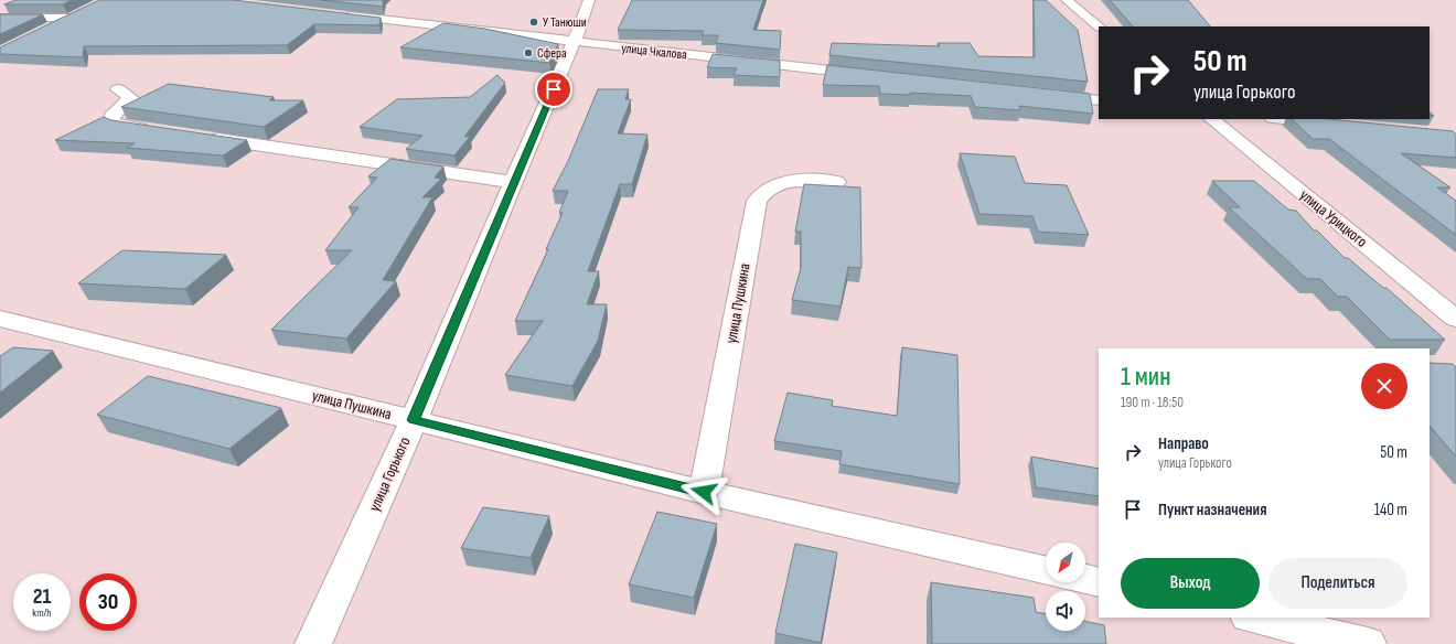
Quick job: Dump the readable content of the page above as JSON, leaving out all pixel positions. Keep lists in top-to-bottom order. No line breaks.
{"streets":{"street":["улица Чкалова","улица Урицкого","улица Пушкина","улица Горького"]},"crossings":[["улица Чкалова","улица Горького"],["улица Пушкина","улица Горького"]],"places":["У Танюши","Сфера"],"north":"bottom left","page":{"turn":["50 m","улица Горького"],"heading":["1 мин","190 m · 18:50"],"list":[{"name":"Направо","note":"улица Горького","value":"50 m"},{"name":"Пункт назначения","value":"140 m"}],"buttons":["Выход","Поделиться"],"speed":"21 km/h","limit":"30"}}
